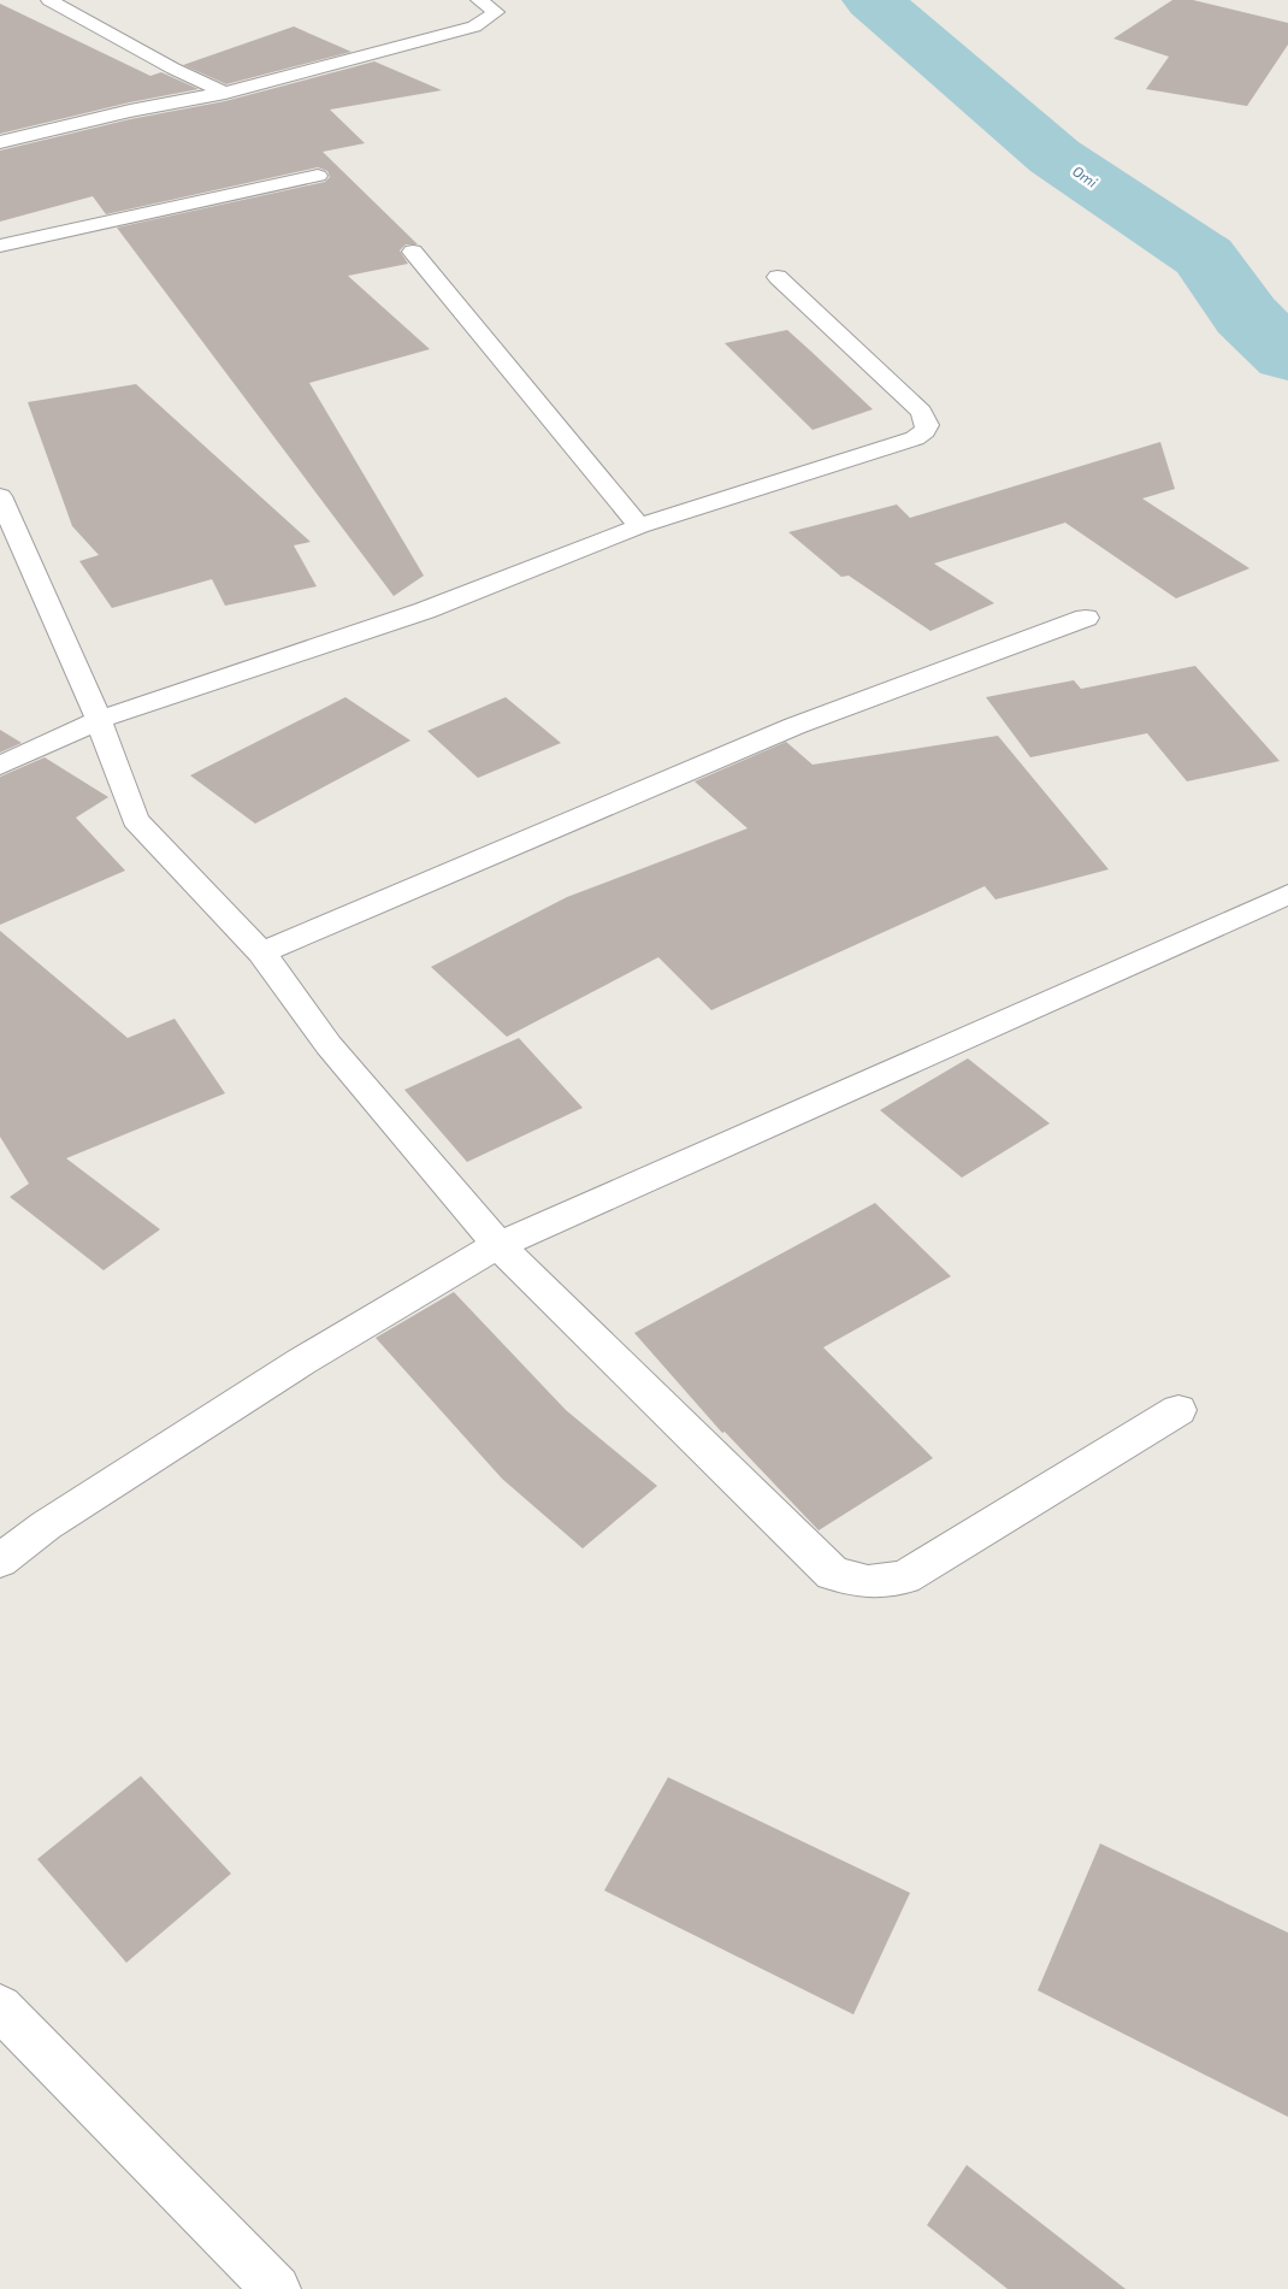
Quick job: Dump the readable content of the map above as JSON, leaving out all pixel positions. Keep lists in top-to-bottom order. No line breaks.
{"water":["Omi"]}
